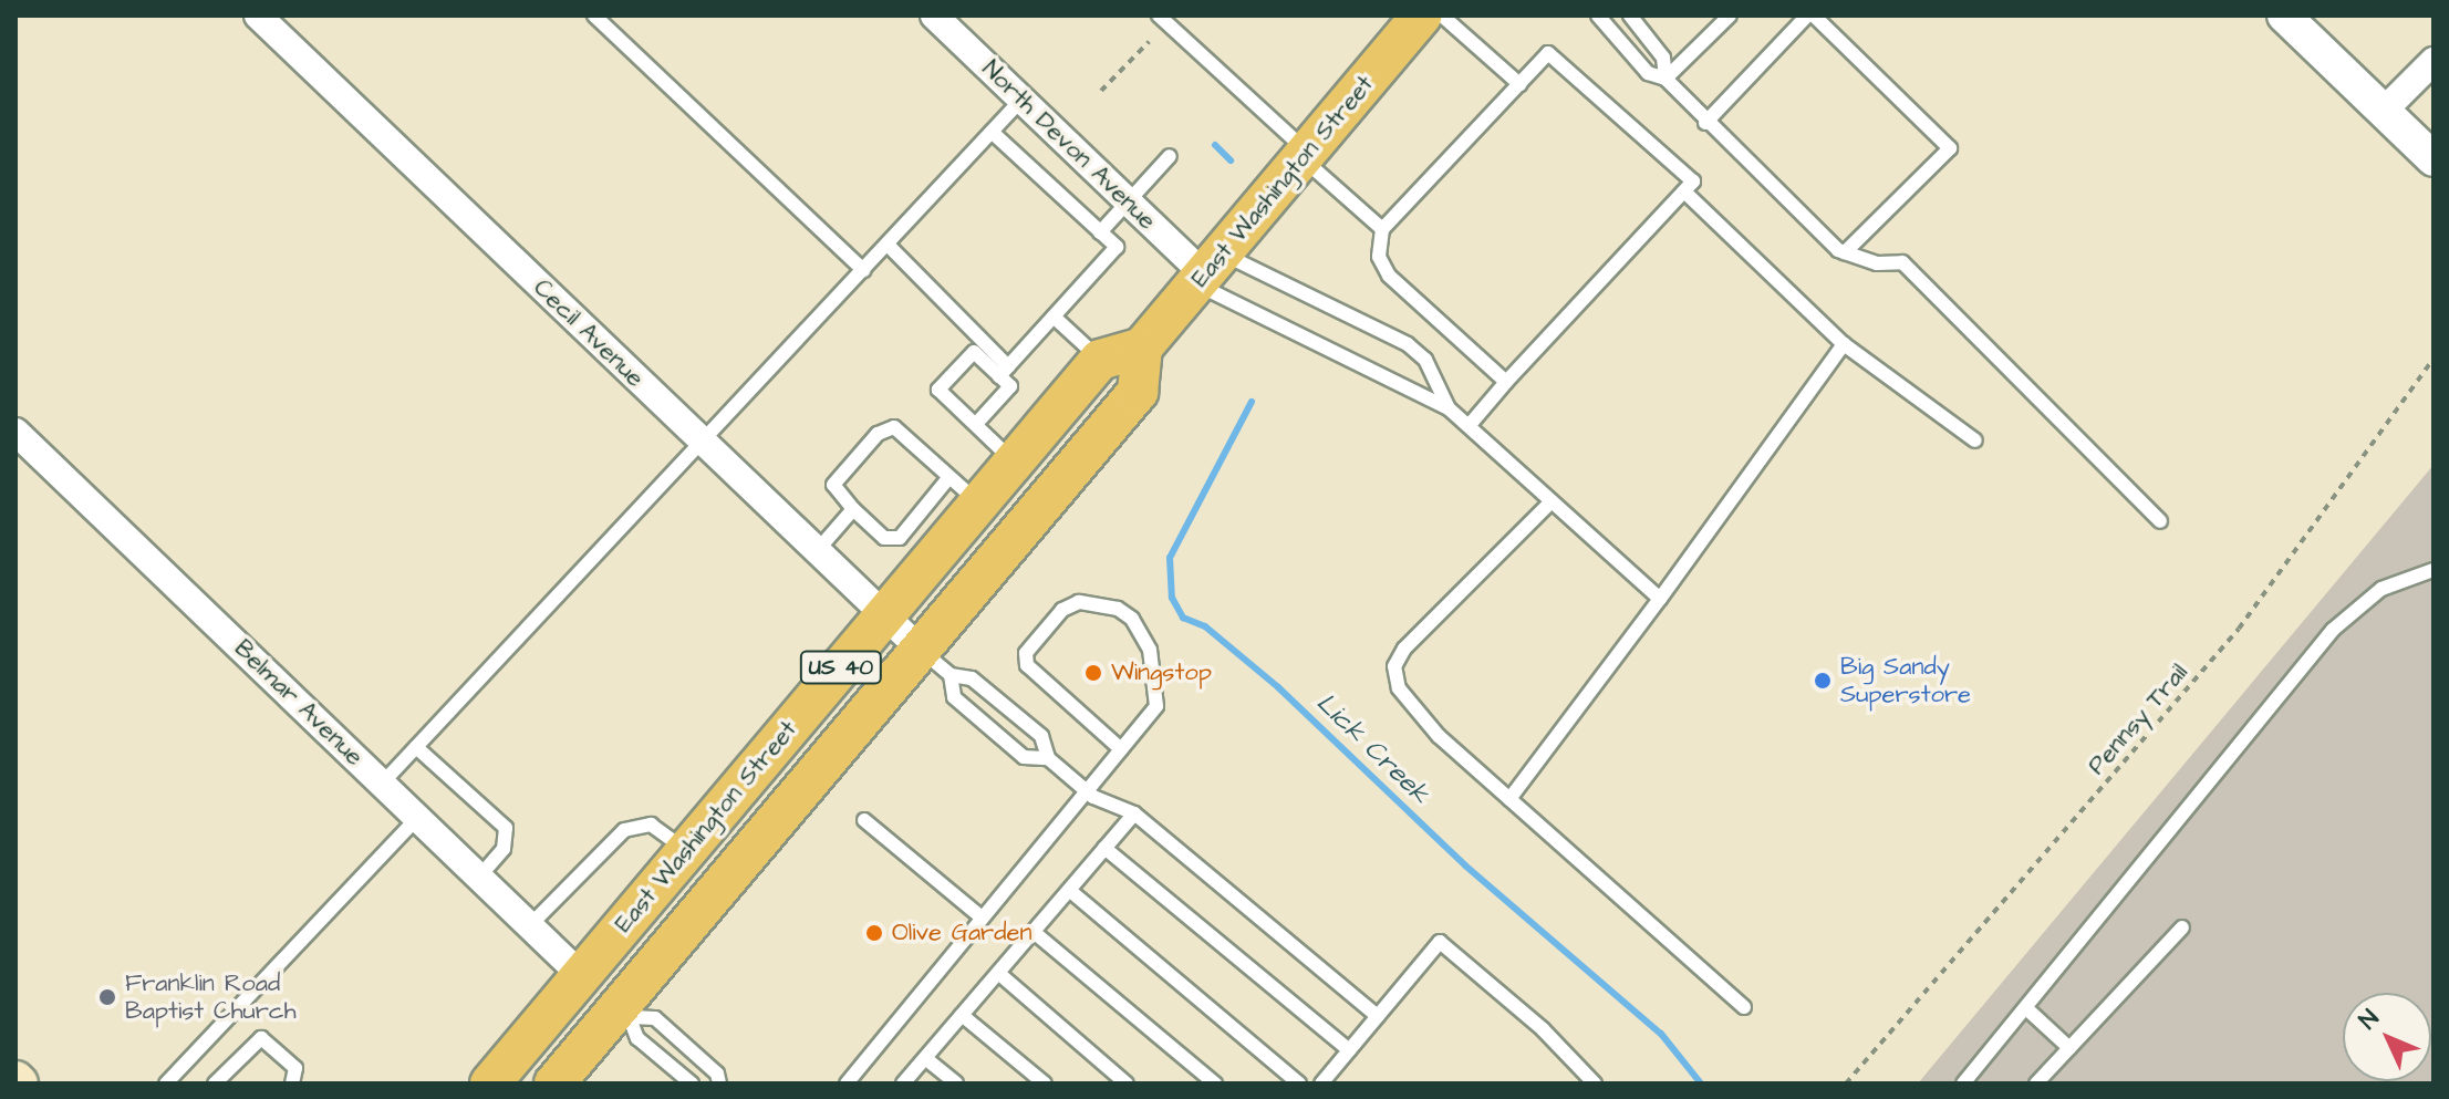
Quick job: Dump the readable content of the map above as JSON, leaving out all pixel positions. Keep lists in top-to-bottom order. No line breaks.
{"streets":{"main road":["East Washington Street","US 40"],"street":["North Devon Avenue","Cecil Avenue","Belmar Avenue"],"path":["Pennsy Trail"]},"crossings":[["North Devon Avenue","East Washington Street"],["East Washington Street","Cecil Avenue"],["East Washington Street","Belmar Avenue"]],"water":["Lick Creek"],"places":["Wingstop","Big Sandy Superstore","Olive Garden","Franklin Road Baptist Church"],"north":"top left"}
